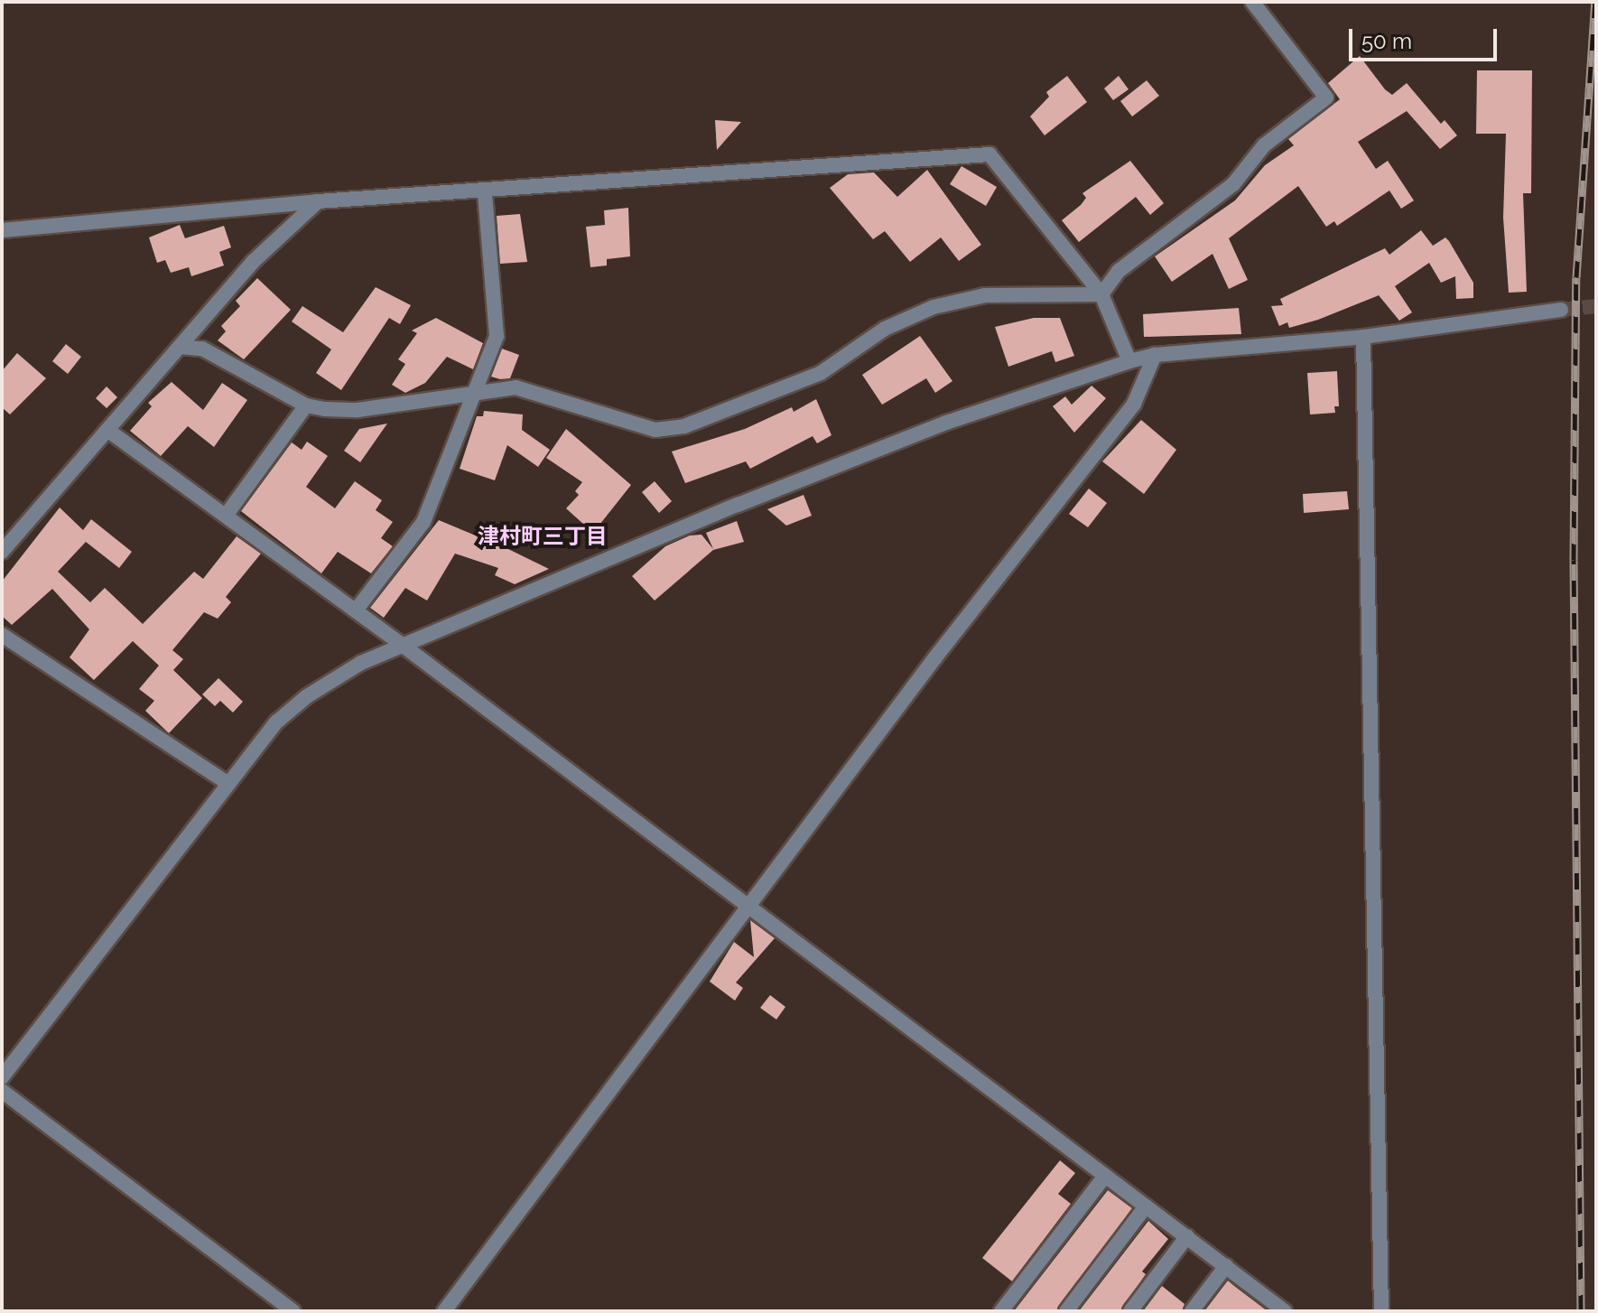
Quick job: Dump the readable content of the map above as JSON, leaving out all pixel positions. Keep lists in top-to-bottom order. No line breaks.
{"districts":["津村町三丁目"],"scale_bar":"50 m"}
